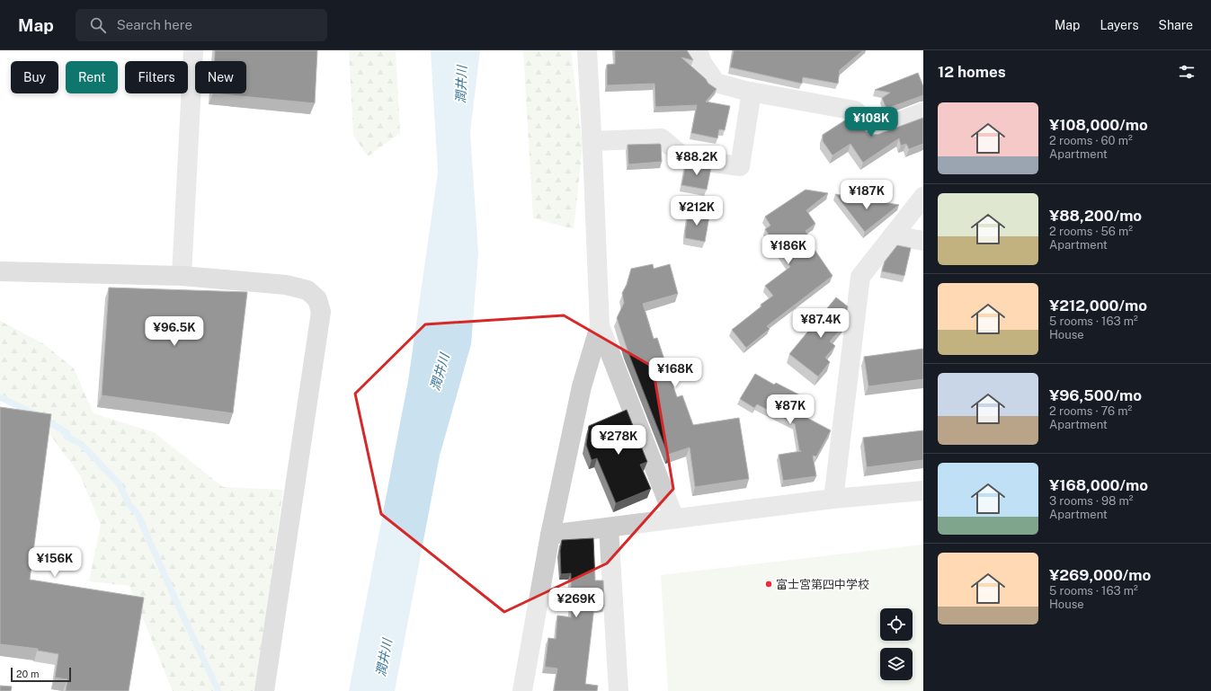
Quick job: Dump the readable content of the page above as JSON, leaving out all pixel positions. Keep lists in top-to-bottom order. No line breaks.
{"water":["潤井川"],"places":["富士宮第四中学校"],"scale_bar":"20 m","page":{"header":"Map","search":"Search here","nav":["Map","Layers","Share"],"heading":"12 homes","chip":["Buy","Rent","Filters","New"],"list":[{"name":"¥108,000/mo","note":"2 rooms · 60 m² · Apartment"},{"name":"¥88,200/mo","note":"2 rooms · 56 m² · Apartment"},{"name":"¥212,000/mo","note":"5 rooms · 163 m² · House"},{"name":"¥96,500/mo","note":"2 rooms · 76 m² · Apartment"},{"name":"¥168,000/mo","note":"3 rooms · 98 m² · Apartment"},{"name":"¥269,000/mo","note":"5 rooms · 163 m² · House"}],"price":["¥108K","¥88.2K","¥187K","¥212K","¥186K","¥87.4K","¥96.5K","¥168K","¥87K","¥278K","¥156K","¥269K"],"scale":"20 m"}}
